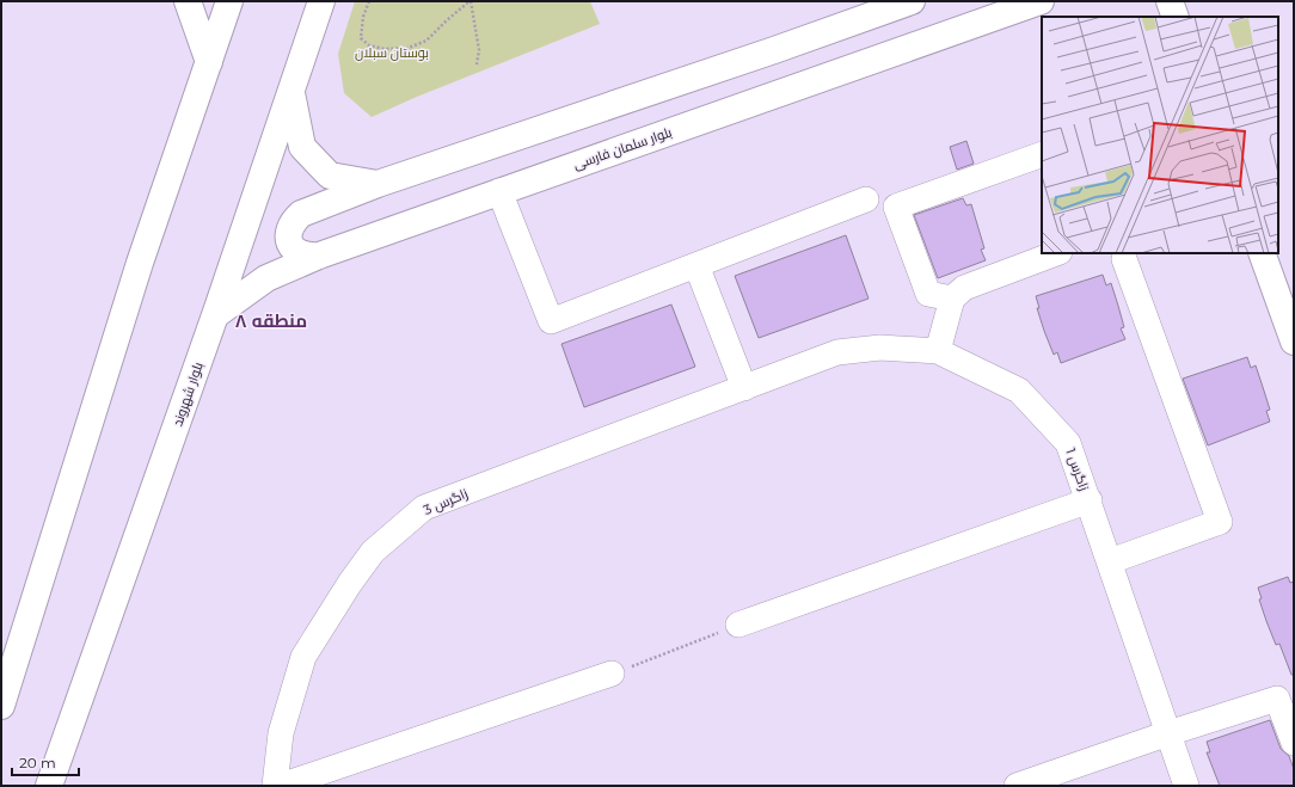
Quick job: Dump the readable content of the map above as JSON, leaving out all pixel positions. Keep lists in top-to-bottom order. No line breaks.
{"streets":{"main road":["بلوار سلمان فارسی","بلوار شهروند"],"street":["زاگرس 1","زاگرس 3"]},"crossings":[["بلوار سلمان فارسی","بلوار شهروند"],["زاگرس 1","زاگرس 3"]],"districts":["منطقه ۸"],"parks":["بوستان سبلان"],"scale_bar":"20 m"}
